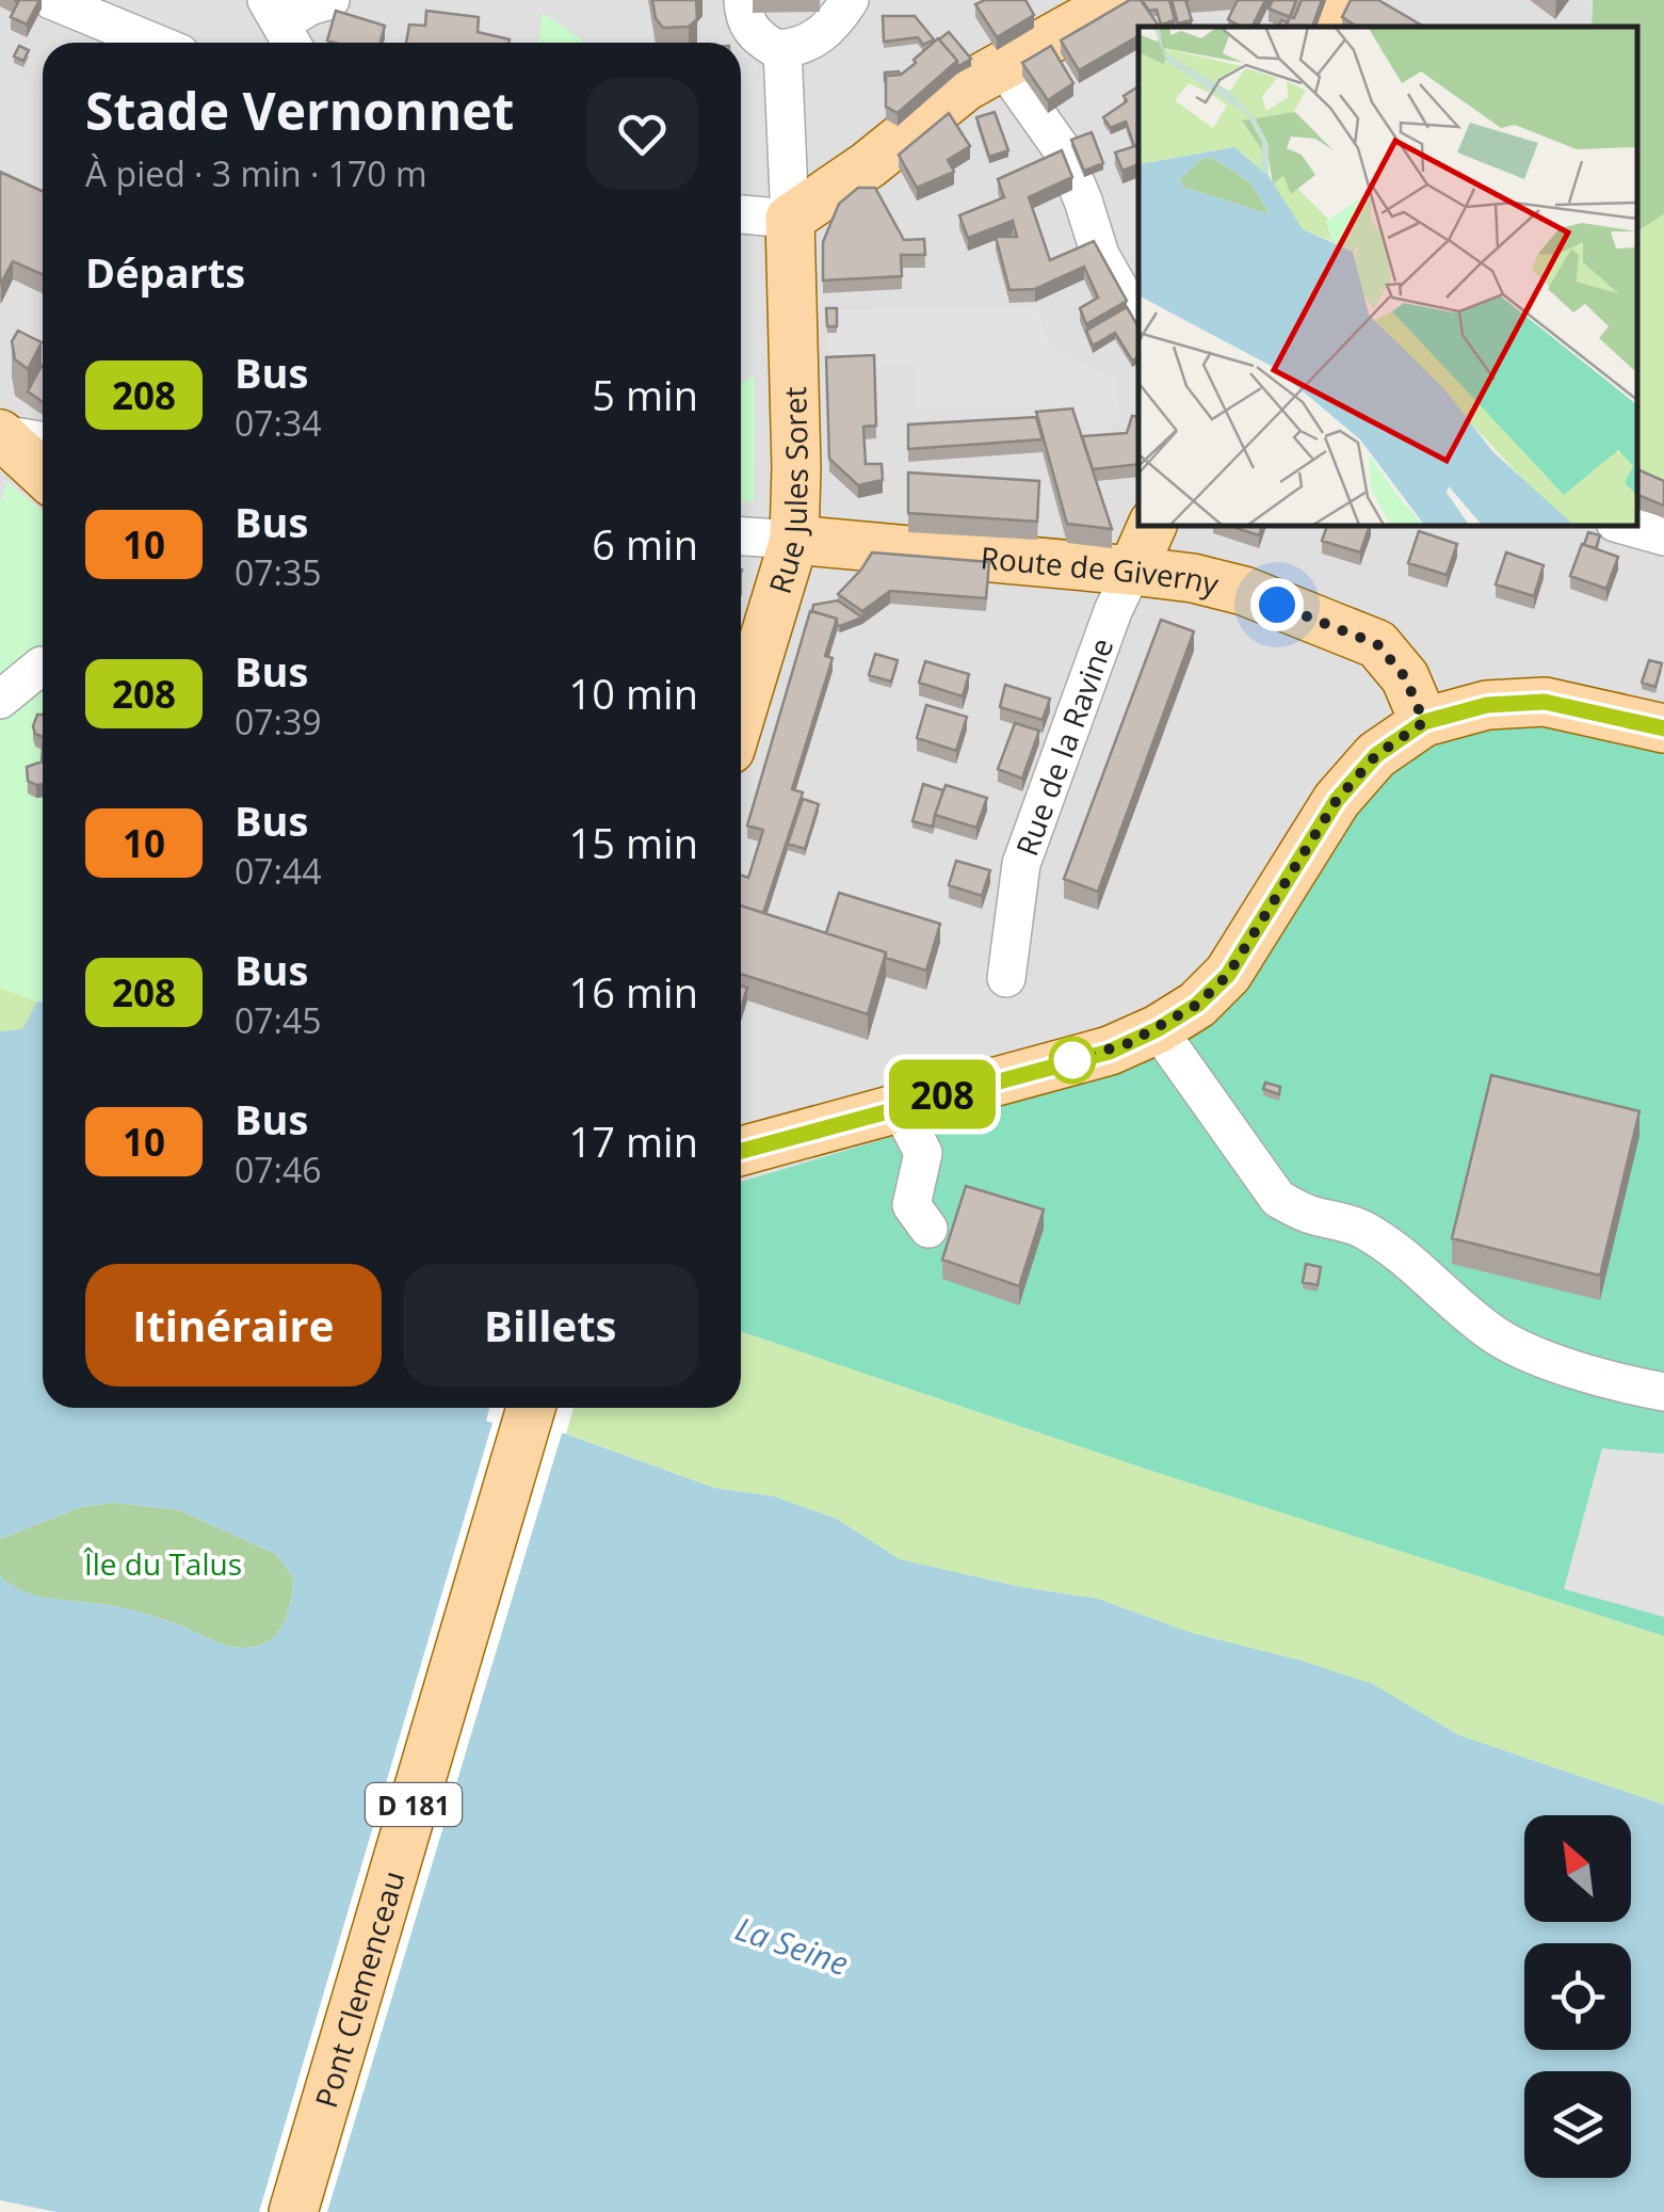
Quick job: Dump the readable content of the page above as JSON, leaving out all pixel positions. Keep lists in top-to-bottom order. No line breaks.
{"streets":{"main road":["Rue Jules Soret","Route de Giverny","Rue de la Ravine","D 181","Pont Clemenceau"]},"crossings":[["Rue Jules Soret","Route de Giverny"],["Route de Giverny","Rue de la Ravine"]],"water":["La Seine"],"parks":["Île du Talus"],"lines":["bus line 208"],"north":"top left","page":{"on_map":"208","heading":[["Stade Vernonnet","À pied · 3 min · 170 m"],"Départs"],"list":[{"mark":"208","name":"Bus","note":"07:34","value":"5 min"},{"mark":"10","name":"Bus","note":"07:35","value":"6 min"},{"mark":"208","name":"Bus","note":"07:39","value":"10 min"},{"mark":"10","name":"Bus","note":"07:44","value":"15 min"},{"mark":"208","name":"Bus","note":"07:45","value":"16 min"},{"mark":"10","name":"Bus","note":"07:46","value":"17 min"}],"buttons":["Itinéraire","Billets"]}}
